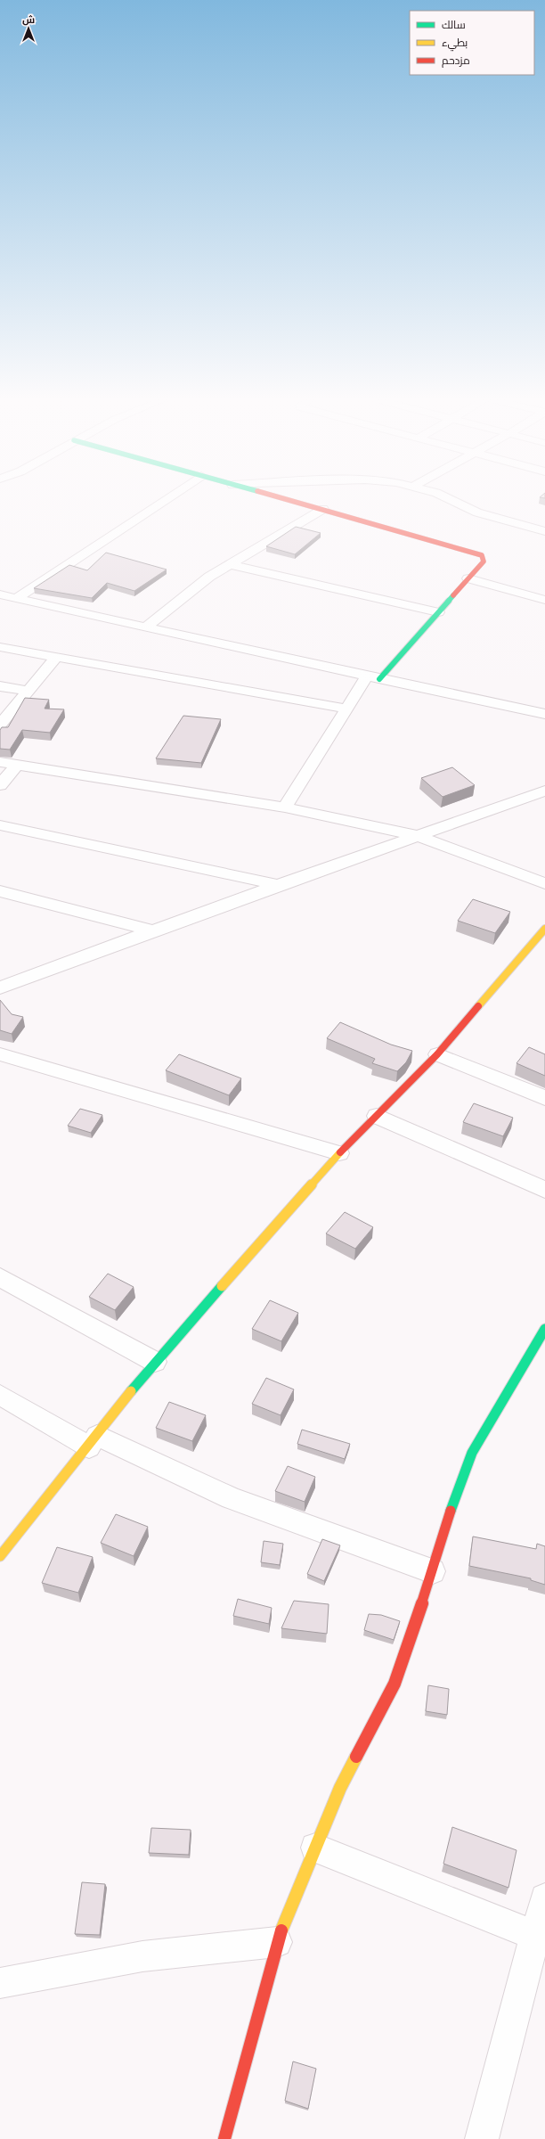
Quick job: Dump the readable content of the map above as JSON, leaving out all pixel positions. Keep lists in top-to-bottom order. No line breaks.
{"legend":["سالك","بطيء","مزدحم"],"north":"top"}
